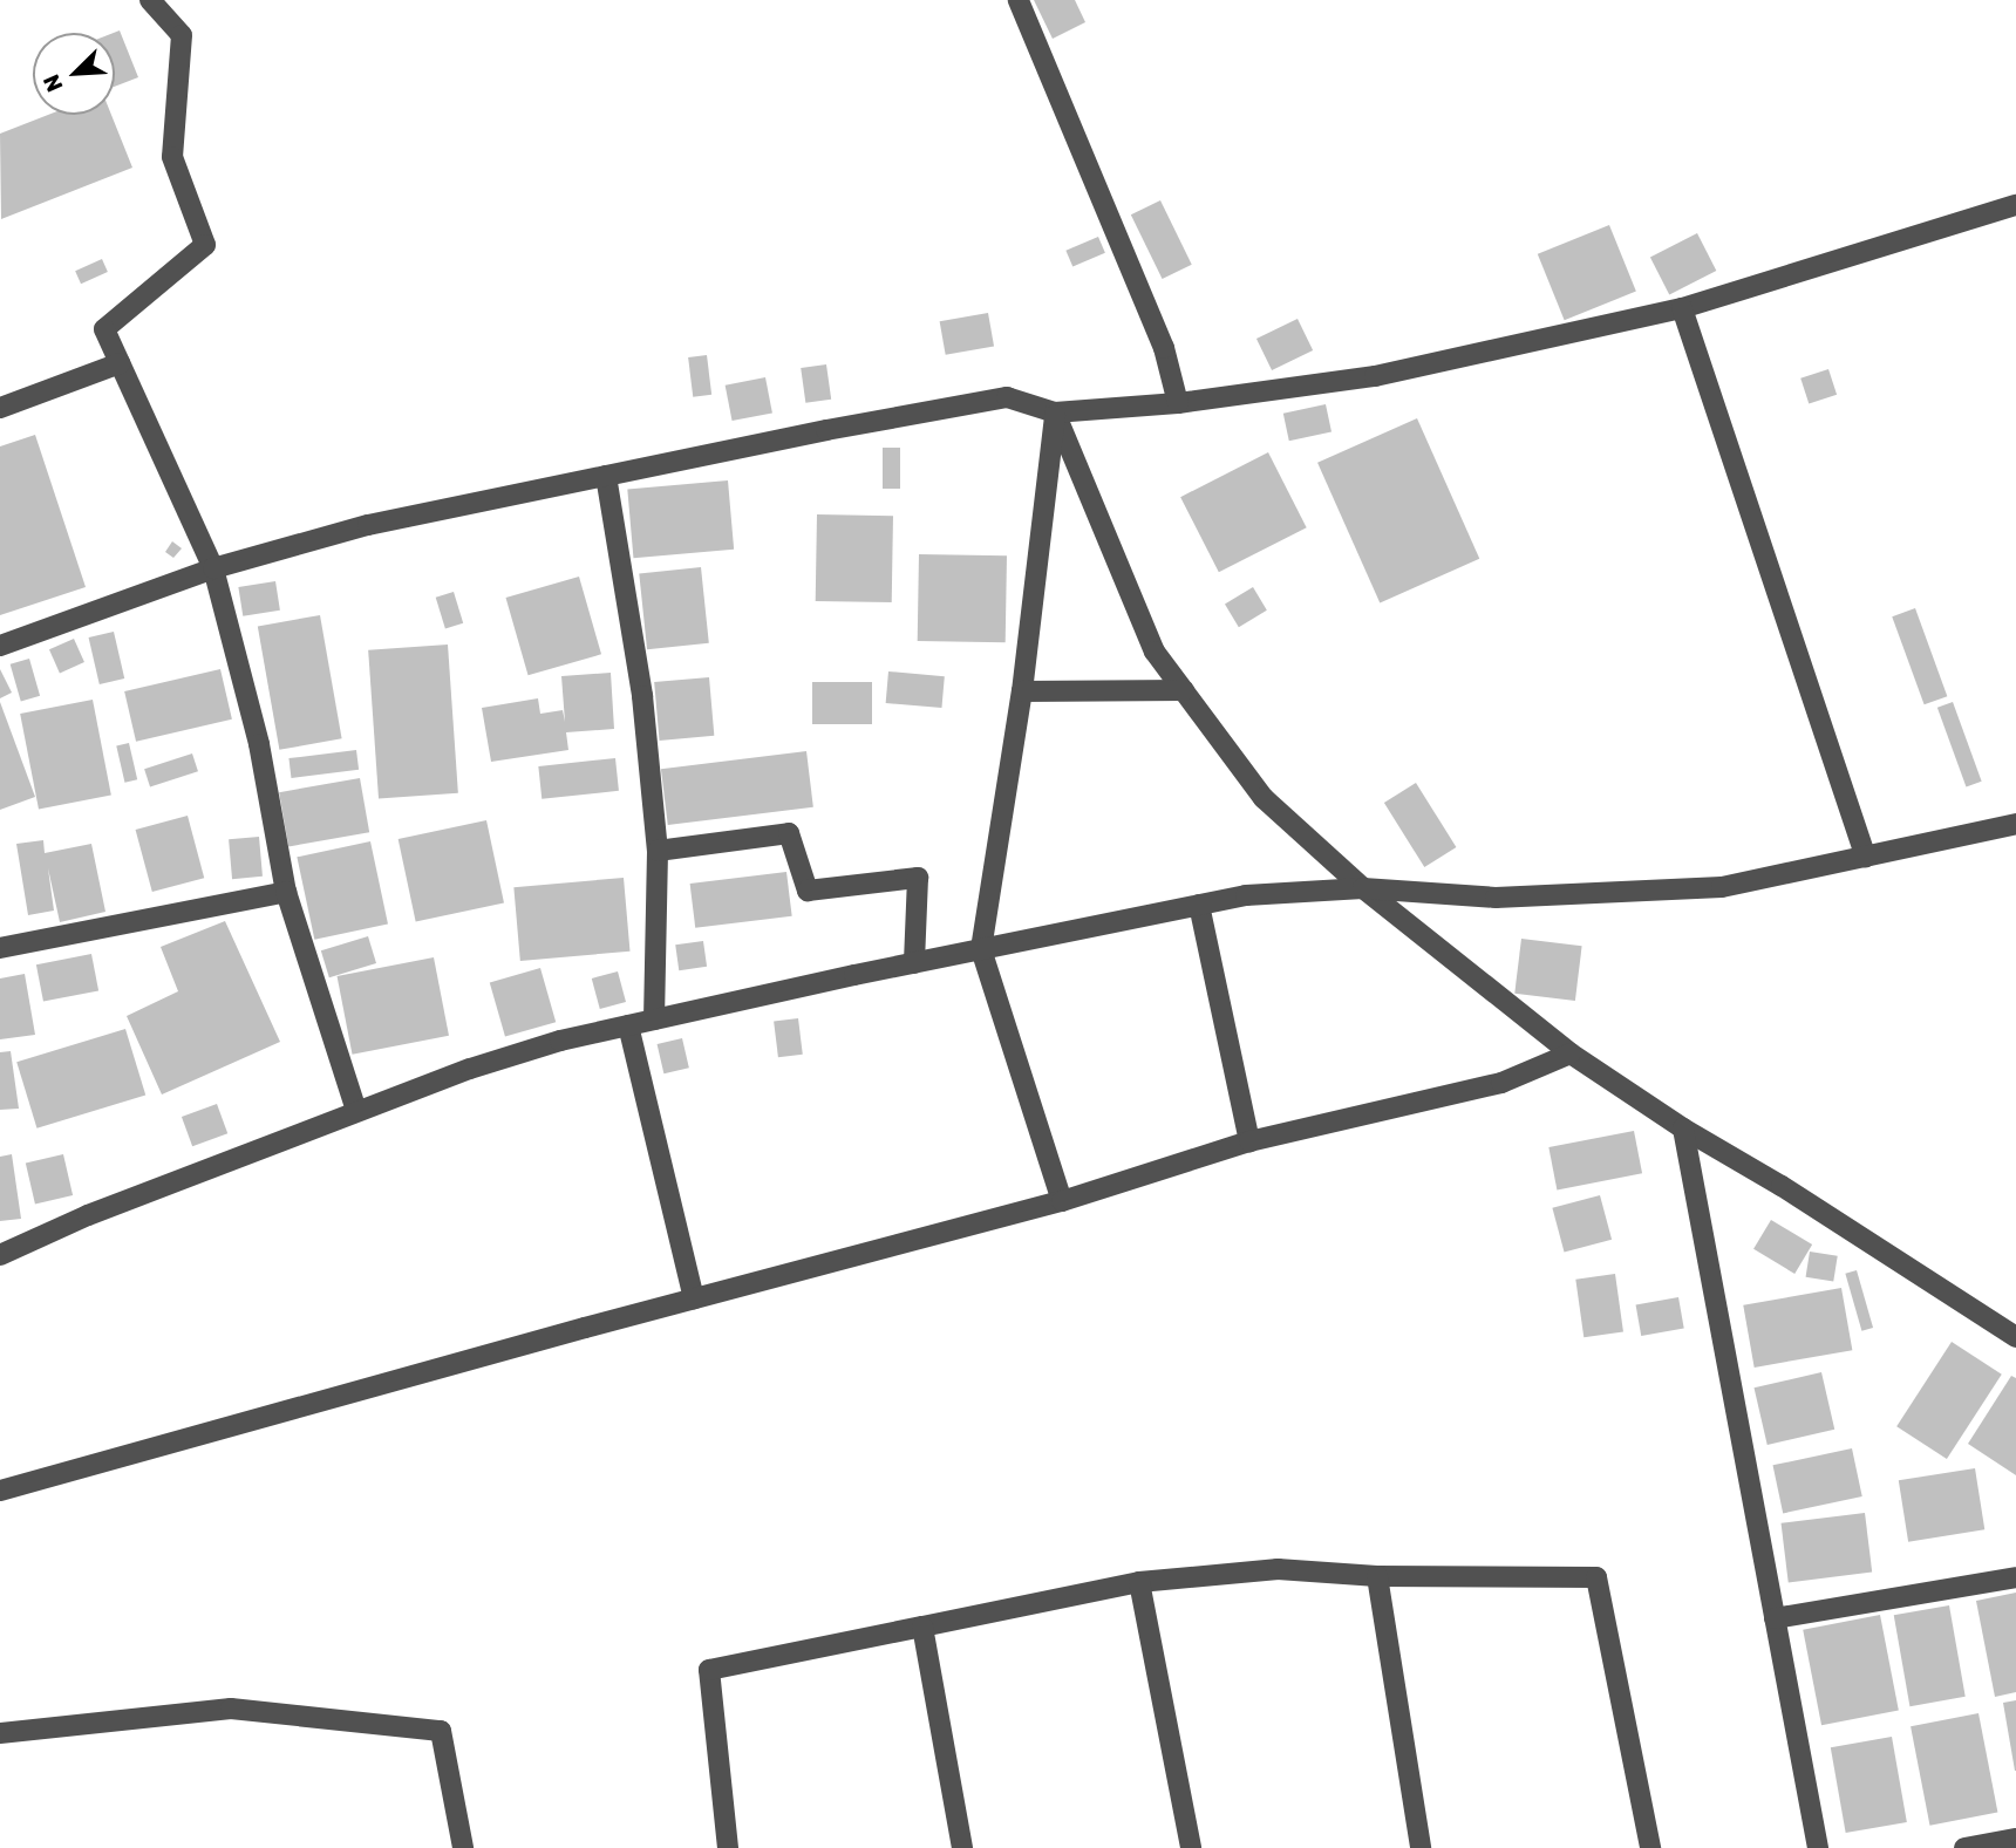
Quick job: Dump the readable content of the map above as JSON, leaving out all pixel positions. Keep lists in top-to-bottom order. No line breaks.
{"north":"bottom left"}
